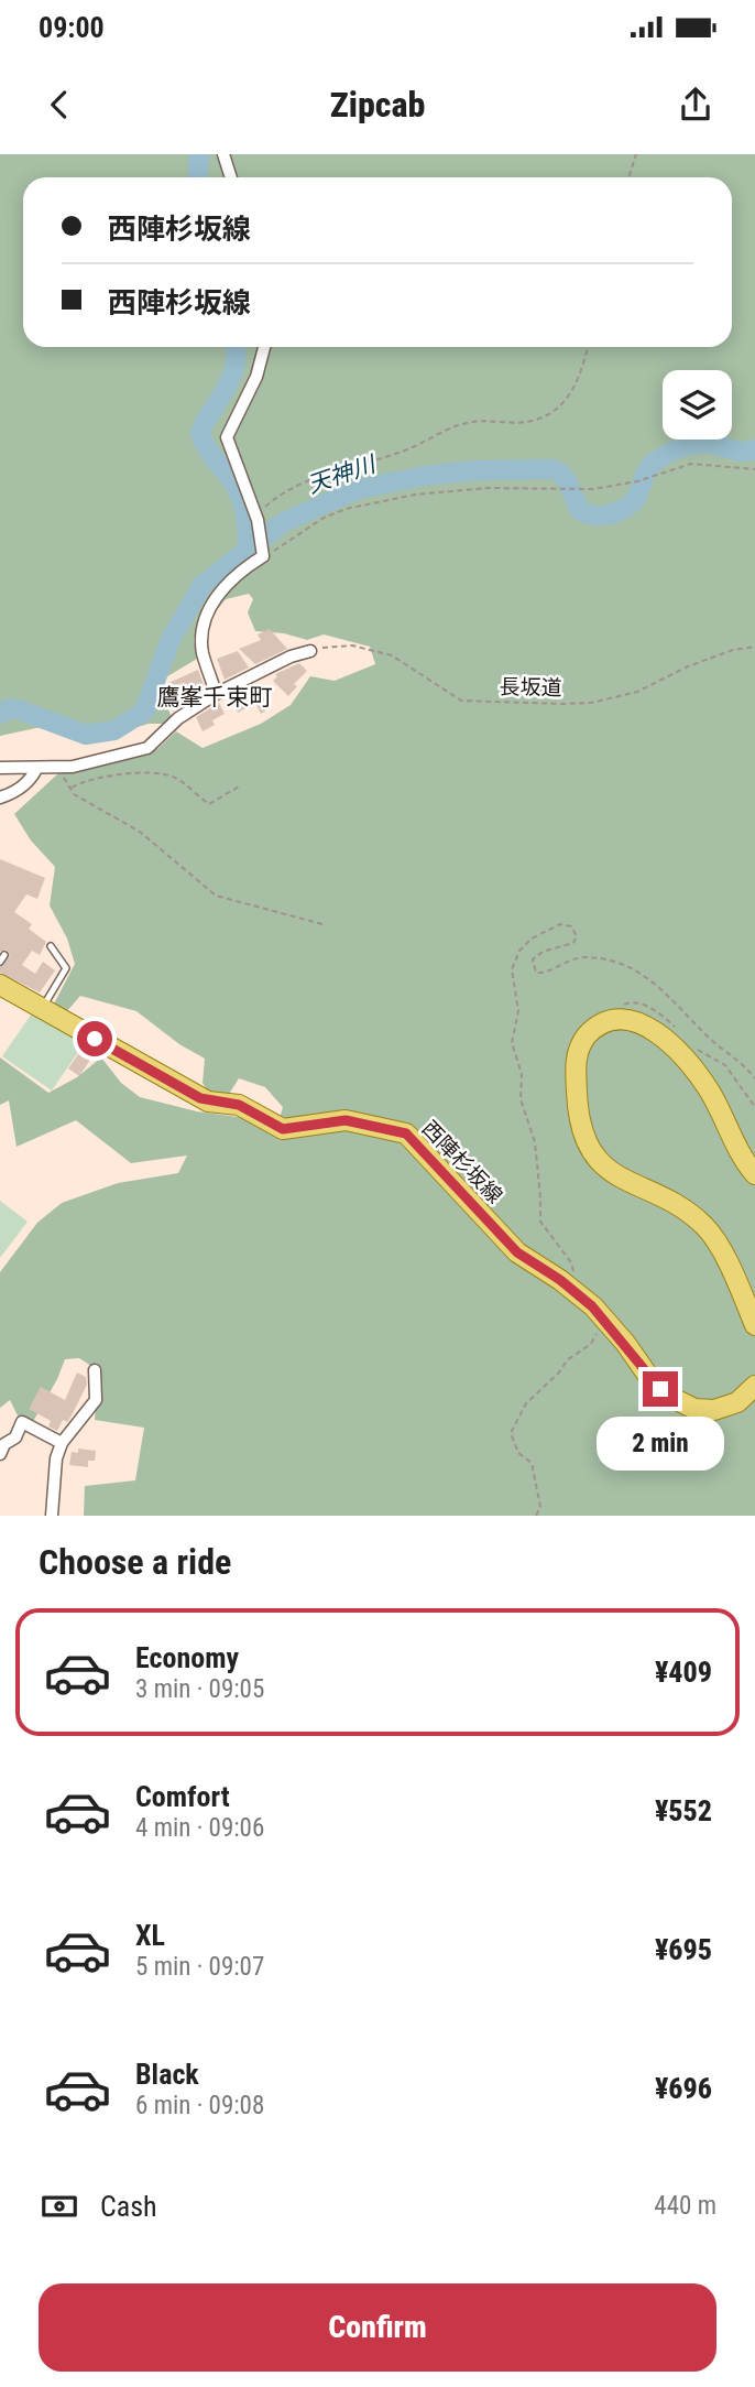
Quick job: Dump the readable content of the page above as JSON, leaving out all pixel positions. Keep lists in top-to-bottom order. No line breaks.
{"streets":{"main road":["西陣杉坂線"],"path":["長坂道"]},"districts":["鷹峯千束町"],"water":["天神川"],"page":{"status":"09:00","header":"Zipcab","banner":["西陣杉坂線","西陣杉坂線"],"bubble":"2 min","heading":"Choose a ride","list":[{"name":"Economy","note":"3 min · 09:05","value":"¥409"},{"name":"Comfort","note":"4 min · 09:06","value":"¥552"},{"name":"XL","note":"5 min · 09:07","value":"¥695"},{"name":"Black","note":"6 min · 09:08","value":"¥696"}],"pay":["Cash","440 m"],"buttons":"Confirm"}}
